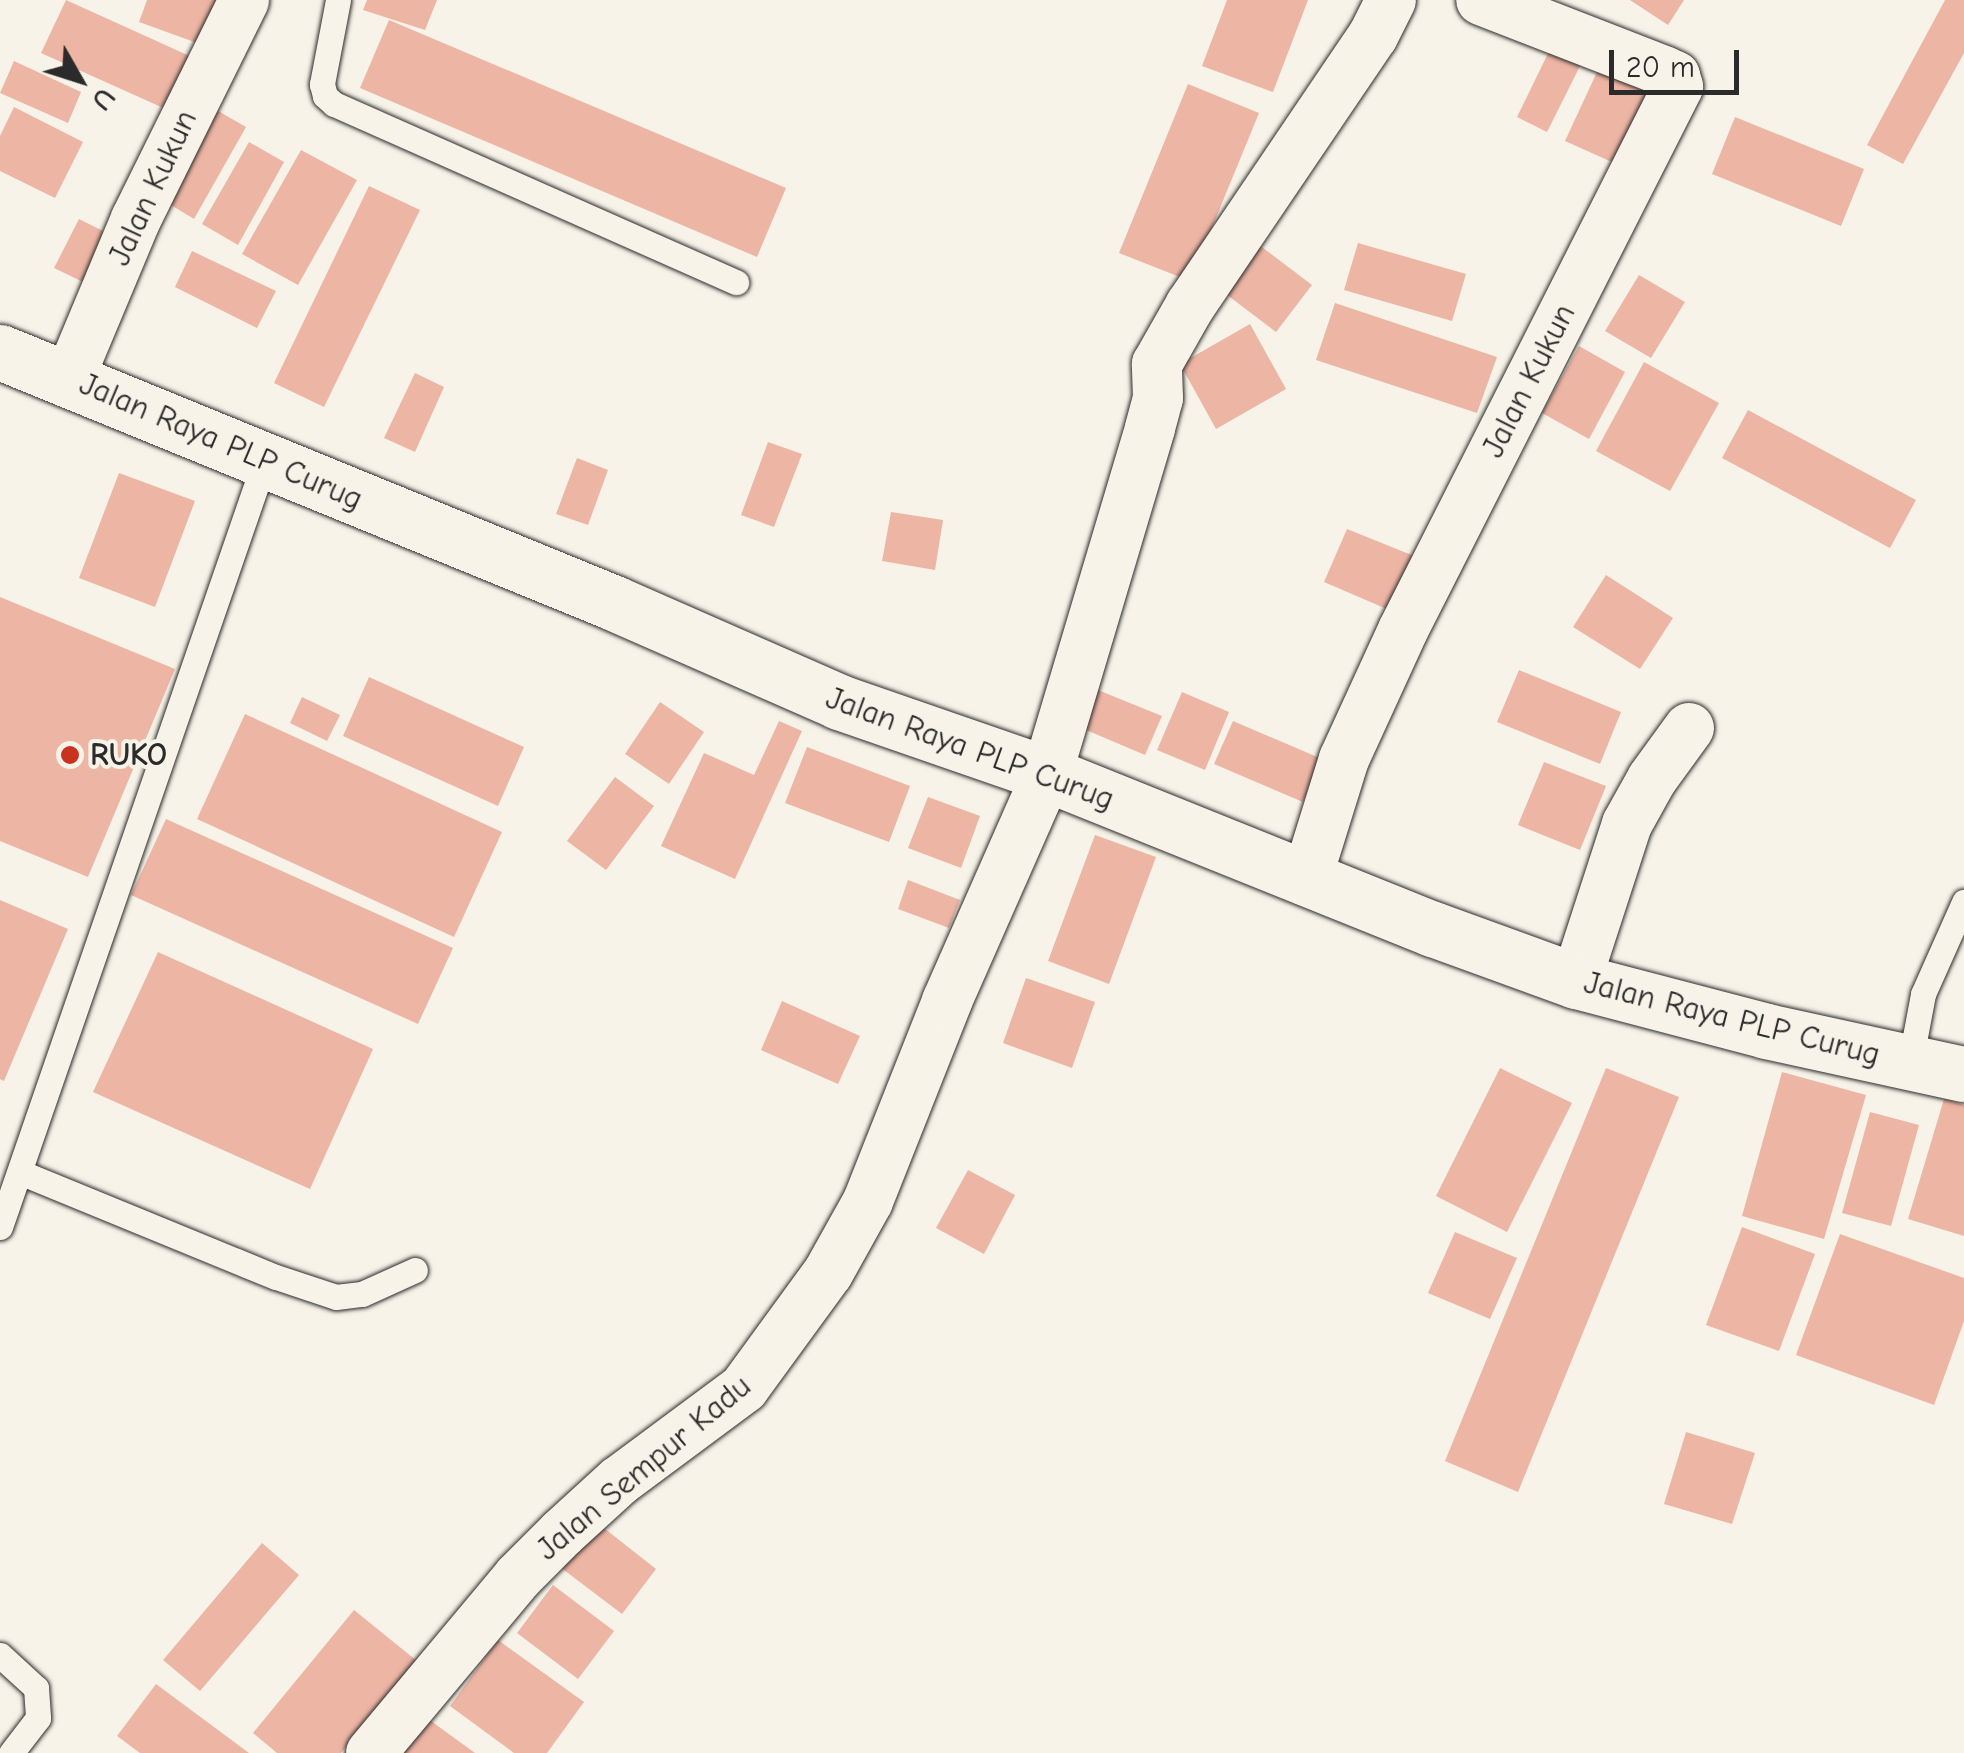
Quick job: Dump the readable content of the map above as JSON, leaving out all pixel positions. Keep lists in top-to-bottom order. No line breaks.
{"streets":{"main road":["Jalan Raya PLP Curug"],"street":["Jalan Kukun","Jalan Sempur Kadu"]},"crossings":[["Jalan Kukun","Jalan Raya PLP Curug"],["Jalan Raya PLP Curug","Jalan Sempur Kadu"]],"places":["RUKO"],"scale_bar":"20 m","north":"bottom right"}
